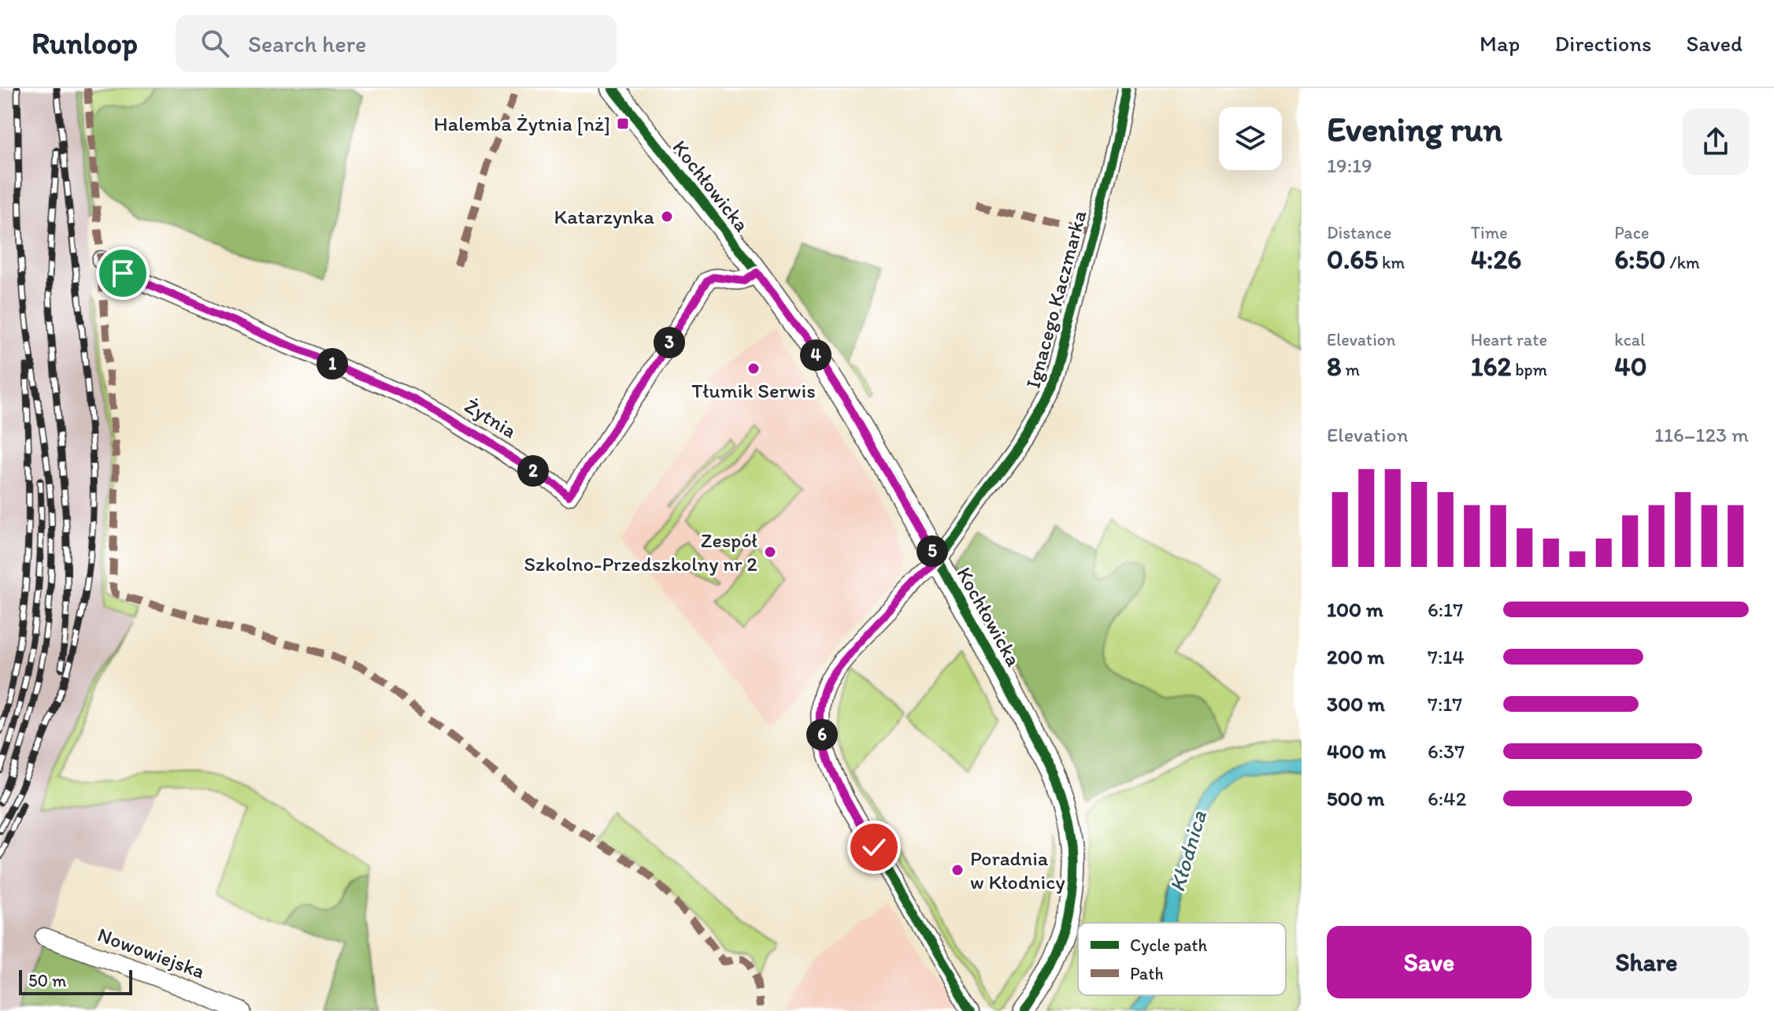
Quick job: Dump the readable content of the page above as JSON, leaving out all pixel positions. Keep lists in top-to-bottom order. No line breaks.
{"streets":{"street":["Kochłowicka","Ignacego Kaczmarka","Żytnia","Nowowiejska"]},"crossings":[["Kochłowicka","Ignacego Kaczmarka"],["Kochłowicka","Żytnia"]],"water":["Kłodnica"],"places":{"transit":["Halemba Żytnia [nż]"],"other":["Katarzynka","Tłumik Serwis","Zespół Szkolno-Przedszkolny nr 2","Poradnia w Kłodnicy"]},"legend":["Cycle path","Path"],"scale_bar":"50 m","page":{"header":"Runloop","search":"Search here","nav":["Map","Directions","Saved"],"heading":["Evening run","19:19"],"stats":[["Distance","0.65 km"],["Time","4:26"],["Pace","6:50 /km"],["Elevation","8 m"],["Heart rate","162 bpm"],["kcal","40"]],"pins":["3","4","1","2","5","6"],"chart":["Elevation","116–123 m"],"list":[{"name":"100 m","note":"6:17"},{"name":"200 m","note":"7:14"},{"name":"300 m","note":"7:17"},{"name":"400 m","note":"6:37"},{"name":"500 m","note":"6:42"}],"buttons":["Save","Share"],"scale":"50 m"}}
